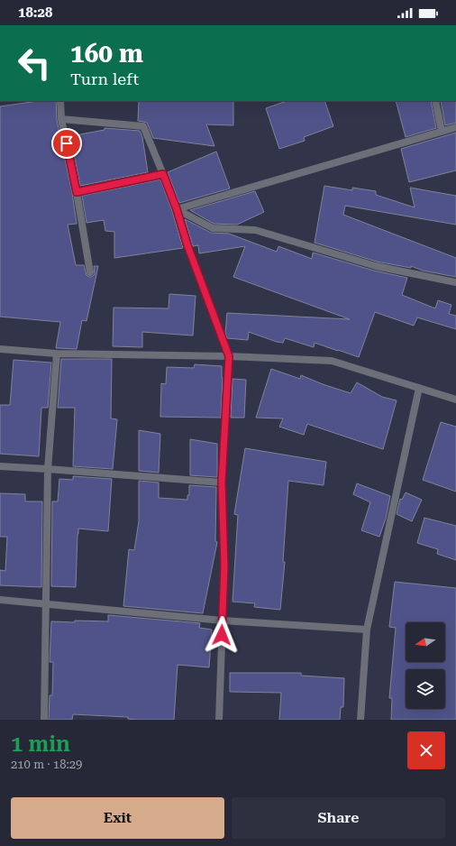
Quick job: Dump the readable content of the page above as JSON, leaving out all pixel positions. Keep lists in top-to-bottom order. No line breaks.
{"north":"left","page":{"status":"18:28","turn":["160 m","Turn left"],"heading":["1 min","210 m · 18:29"],"buttons":["Exit","Share"]}}
